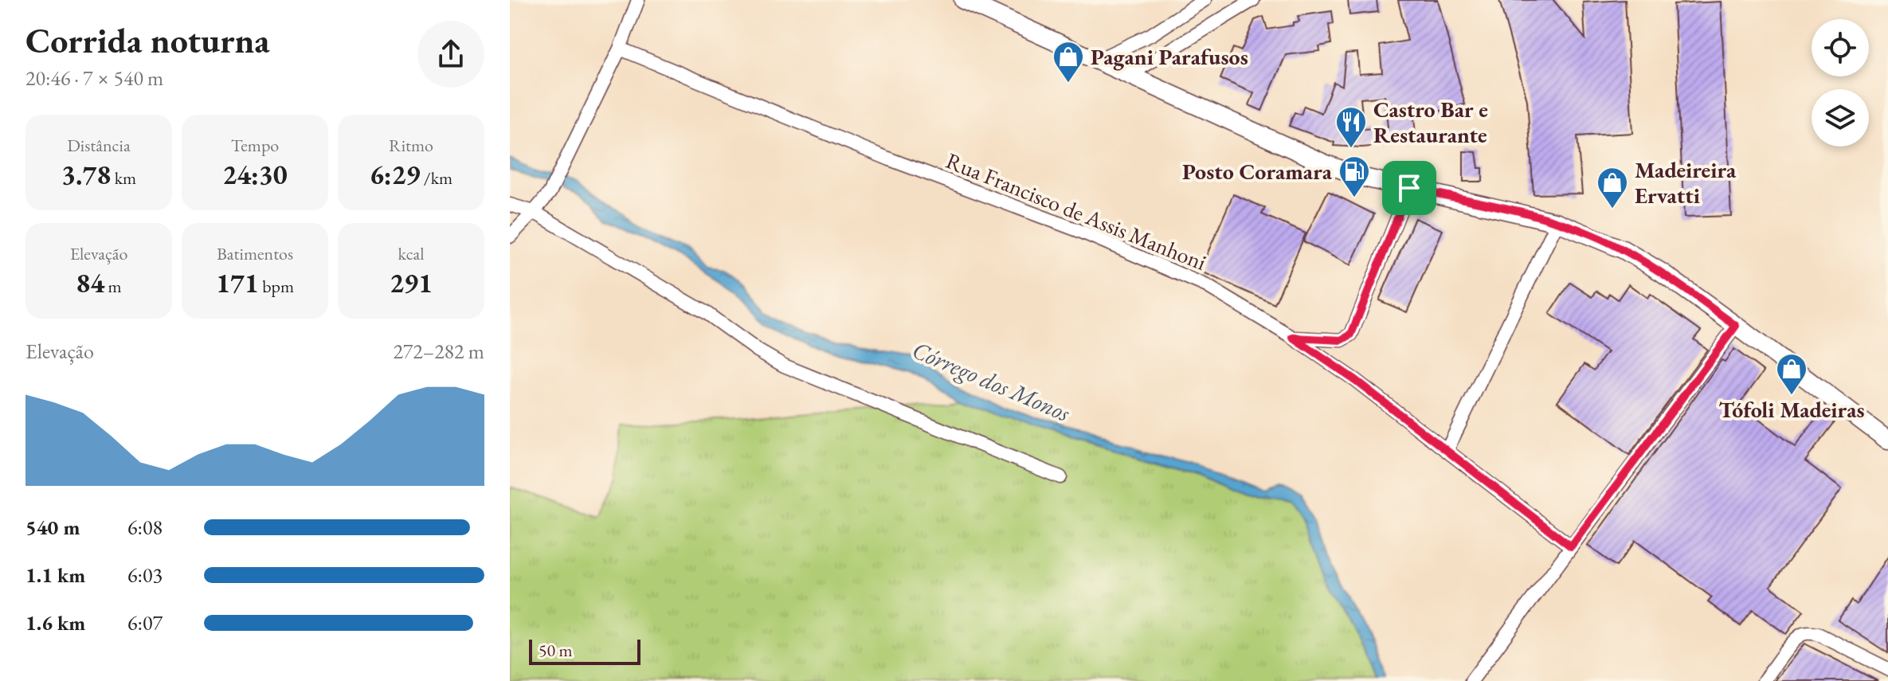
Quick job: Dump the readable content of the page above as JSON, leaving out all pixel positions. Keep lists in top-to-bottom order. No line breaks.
{"streets":{"street":["Rua Francisco de Assis Manhoni"]},"water":["Córrego dos Monos"],"places":{"shop":["Pagani Parafusos","Madeireira Ervatti","Tófoli Madeiras"],"restaurant":["Castro Bar e Restaurante"],"fuel station":["Posto Coramara"]},"scale_bar":"50 m","page":{"heading":["Corrida noturna","20:46 · 7 × 540 m"],"stats":[["Distância","3.78 km"],["Tempo","24:30"],["Ritmo","6:29 /km"],["Elevação","84 m"],["Batimentos","171 bpm"],["kcal","291"]],"chart":["Elevação","272–282 m"],"list":[{"name":"540 m","note":"6:08"},{"name":"1.1 km","note":"6:03"},{"name":"1.6 km","note":"6:07"}],"scale":"50 m"}}
